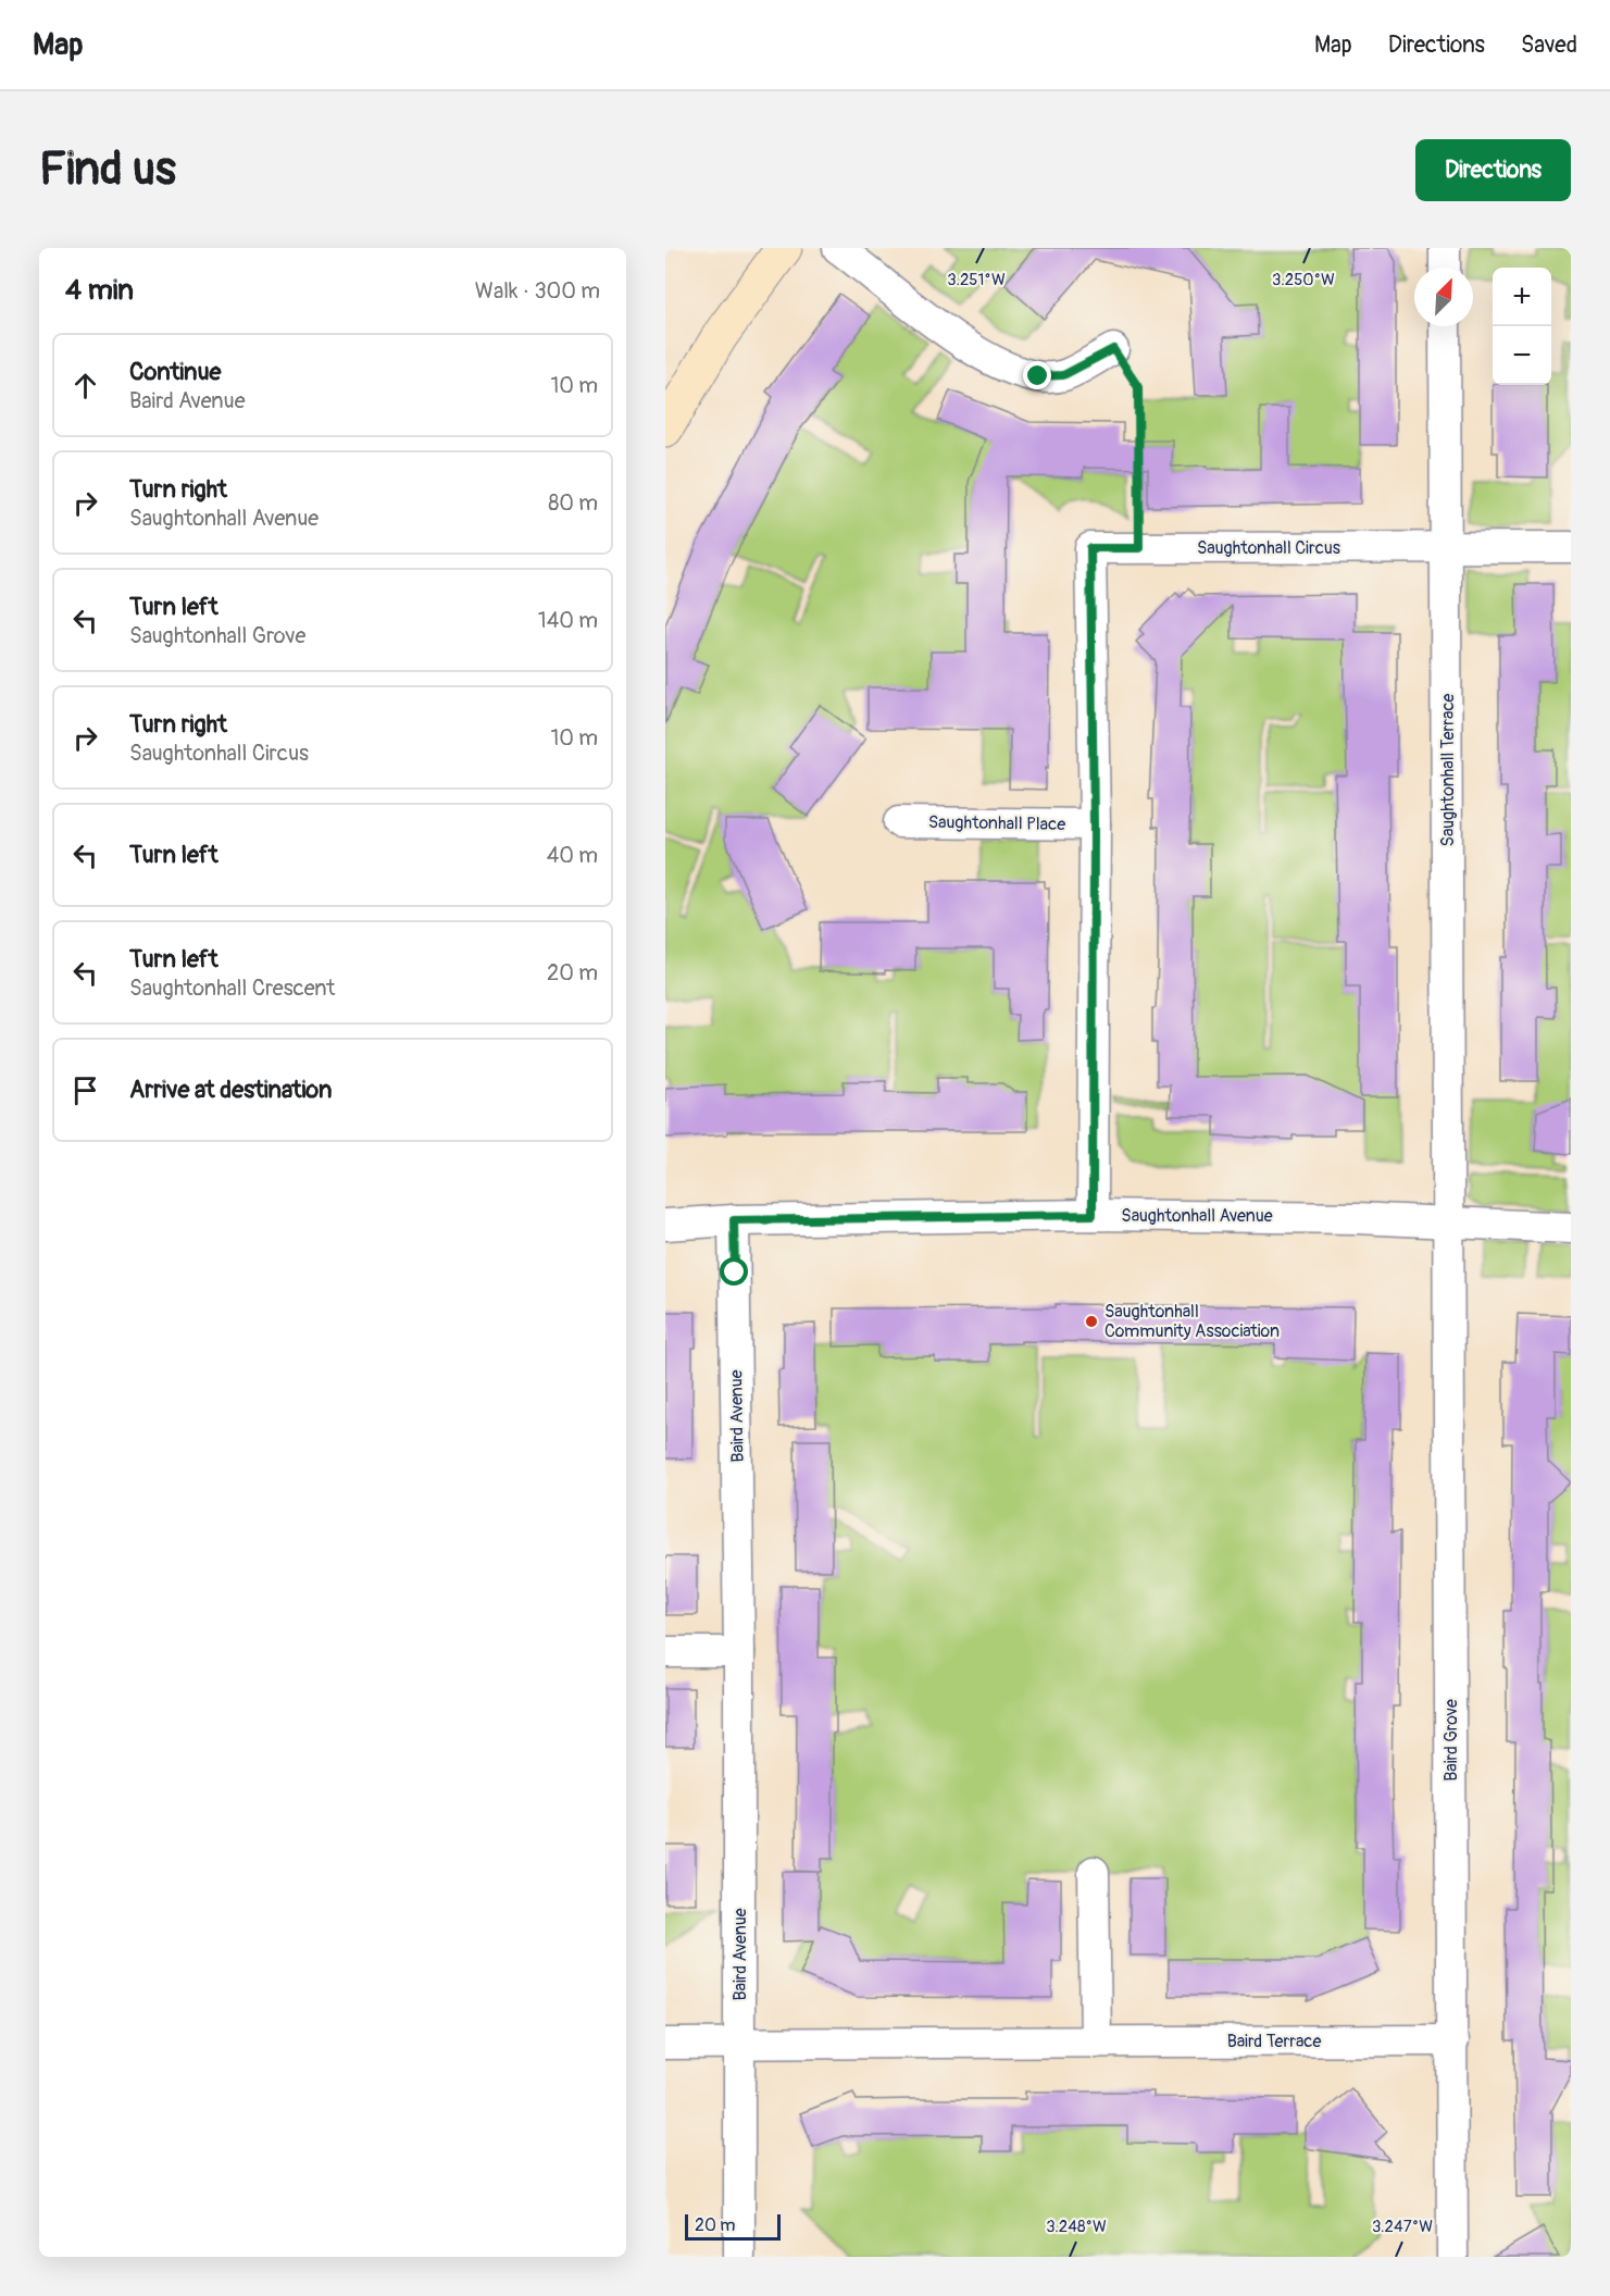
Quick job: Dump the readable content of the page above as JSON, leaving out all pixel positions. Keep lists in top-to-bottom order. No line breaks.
{"streets":{"street":["Saughtonhall Circus","Saughtonhall Terrace","Saughtonhall Place","Saughtonhall Avenue","Baird Avenue","Baird Grove","Baird Terrace"]},"crossings":[["Saughtonhall Circus","Saughtonhall Terrace"],["Saughtonhall Circus","Saughtonhall Place"],["Saughtonhall Terrace","Saughtonhall Avenue"],["Saughtonhall Terrace","Baird Grove"],["Saughtonhall Avenue","Baird Avenue"],["Saughtonhall Avenue","Baird Grove"],["Baird Avenue","Baird Terrace"],["Baird Grove","Baird Terrace"]],"places":["Saughtonhall Community Association"],"scale_bar":"20 m","north":"top right","page":{"header":"Map","nav":["Map","Directions","Saved"],"buttons":"Directions","title":"Find us","heading":["4 min","Walk · 300 m"],"map_buttons":["+","−"],"list":[["Continue","Baird Avenue","10 m"],["Turn right","Saughtonhall Avenue","80 m"],["Turn left","Saughtonhall Grove","140 m"],["Turn right","Saughtonhall Circus","10 m"],["Turn left","40 m"],["Turn left","Saughtonhall Crescent","20 m"],"Arrive at destination"],"scale":"20 m"},"coordinates":["3.251°W","3.250°W","3.248°W","3.247°W"]}
